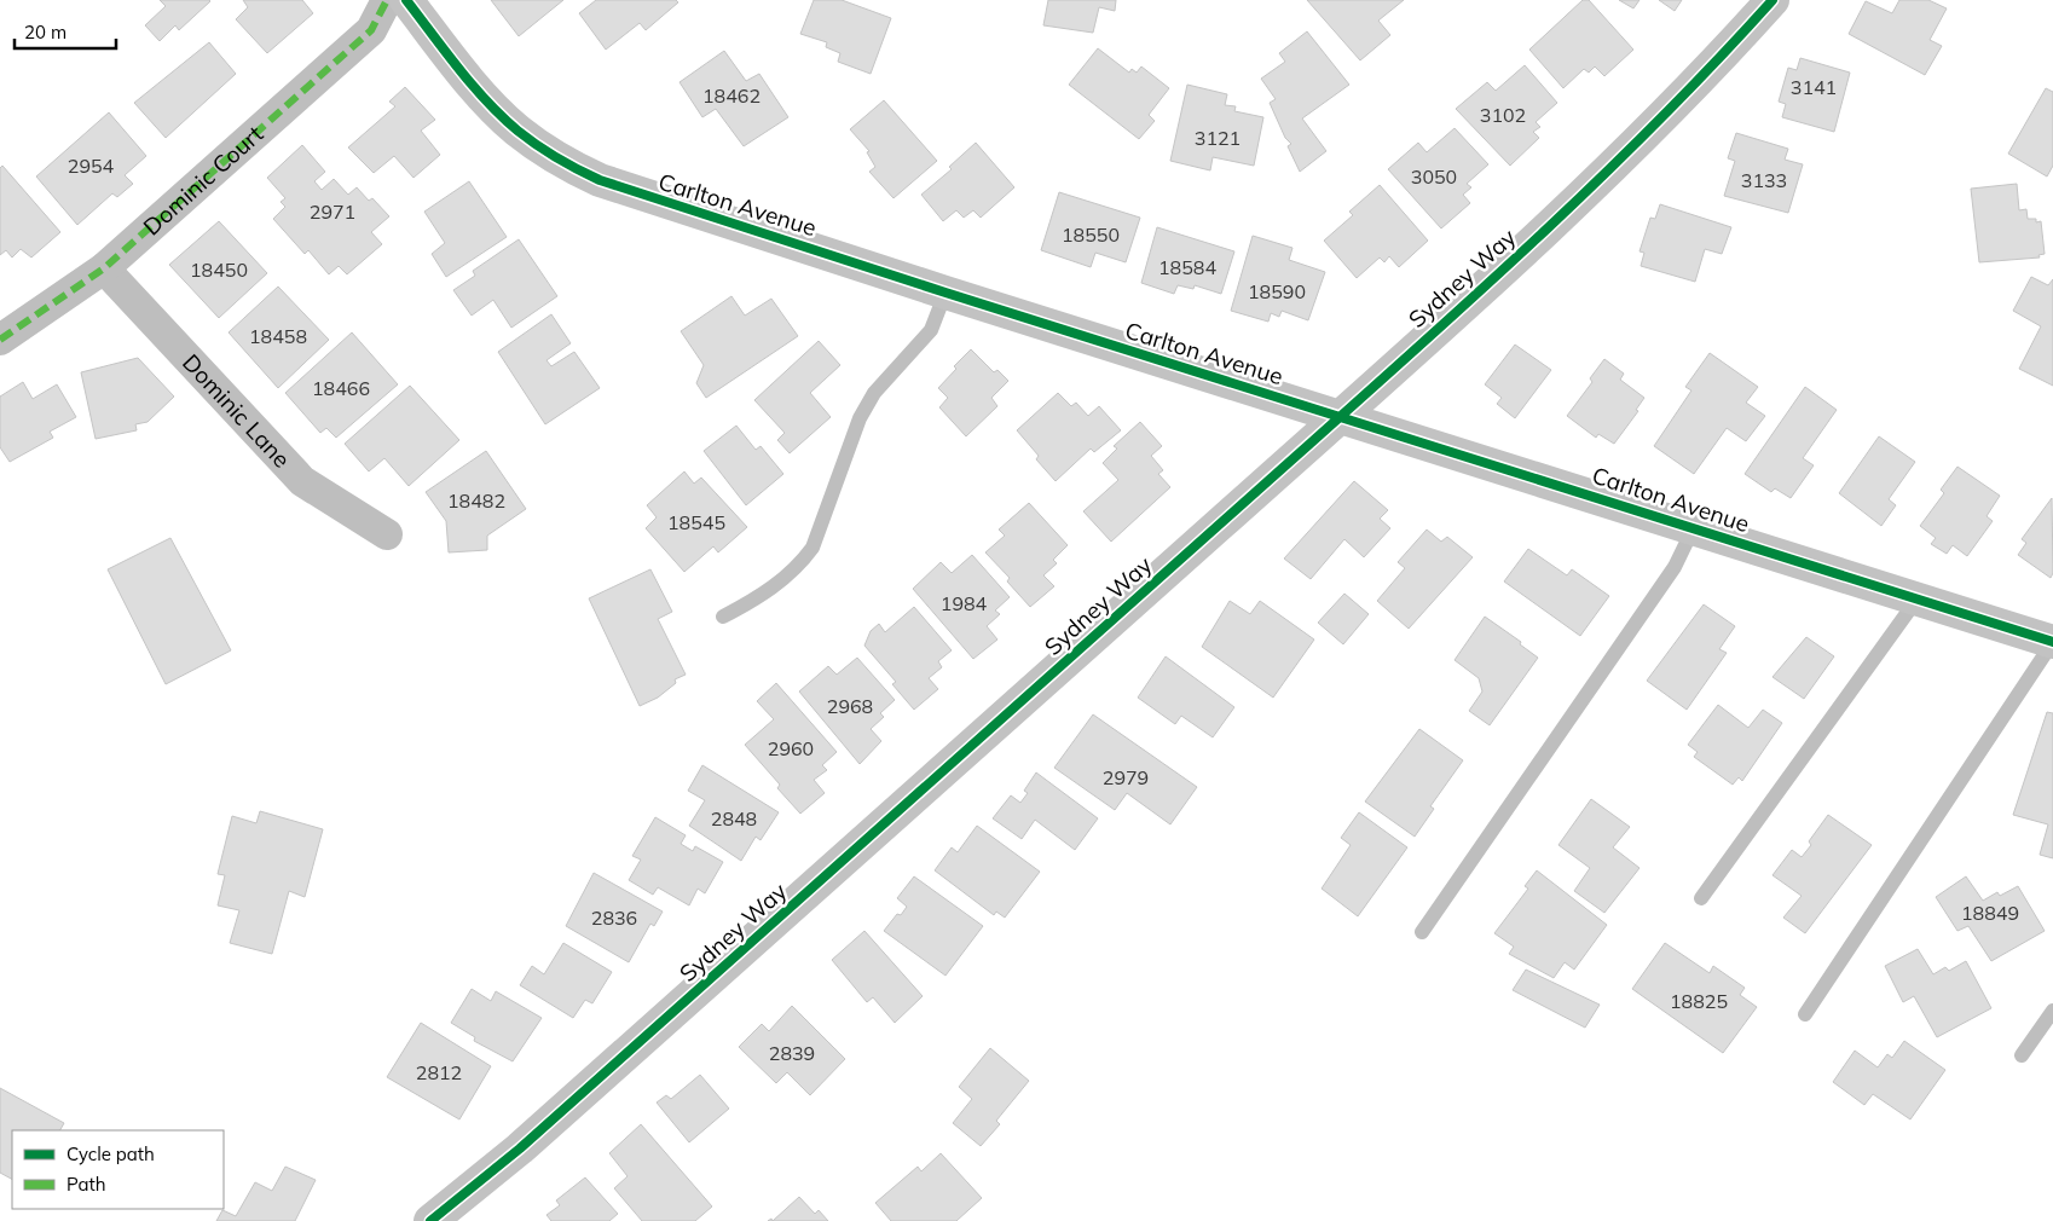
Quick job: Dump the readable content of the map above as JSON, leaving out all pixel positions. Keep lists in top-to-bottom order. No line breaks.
{"streets":{"street":["Dominic Court","Carlton Avenue","Sydney Way","Dominic Lane"]},"crossings":[["Dominic Court","Dominic Lane"],["Carlton Avenue","Sydney Way"]],"house_numbers":["3141","18462","3102","3121","2954","3050","3133","2971","18550","18584","18450","18590","18458","18466","18482","18545","1984","2968","2960","2979","2848","18849","2836","18825","2839","2812"],"legend":["Cycle path","Path"],"scale_bar":"20 m"}
